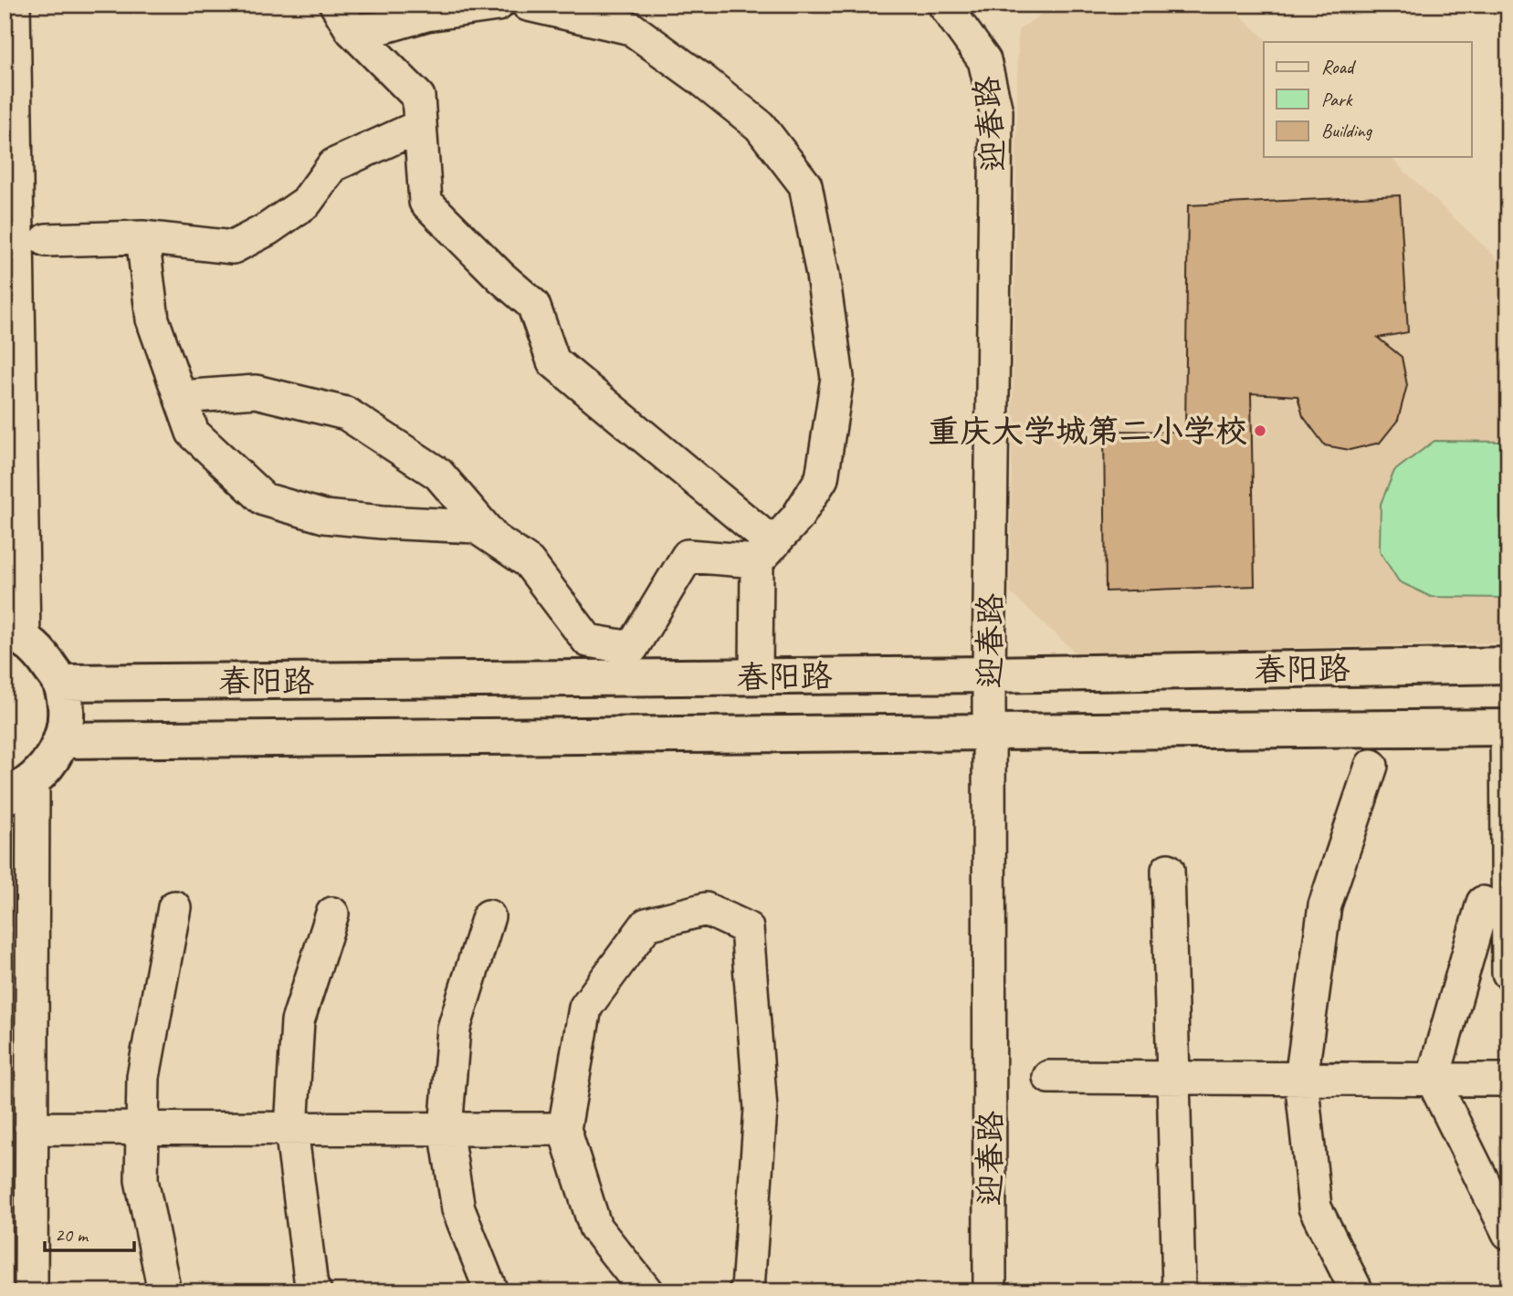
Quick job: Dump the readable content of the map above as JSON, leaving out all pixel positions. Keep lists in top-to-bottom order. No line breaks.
{"streets":{"main road":["春阳路"],"street":["迎春路"]},"crossings":[["迎春路","春阳路"]],"places":["重庆大学城第二小学校"],"legend":["Road","Park","Building"],"scale_bar":"20 m"}
